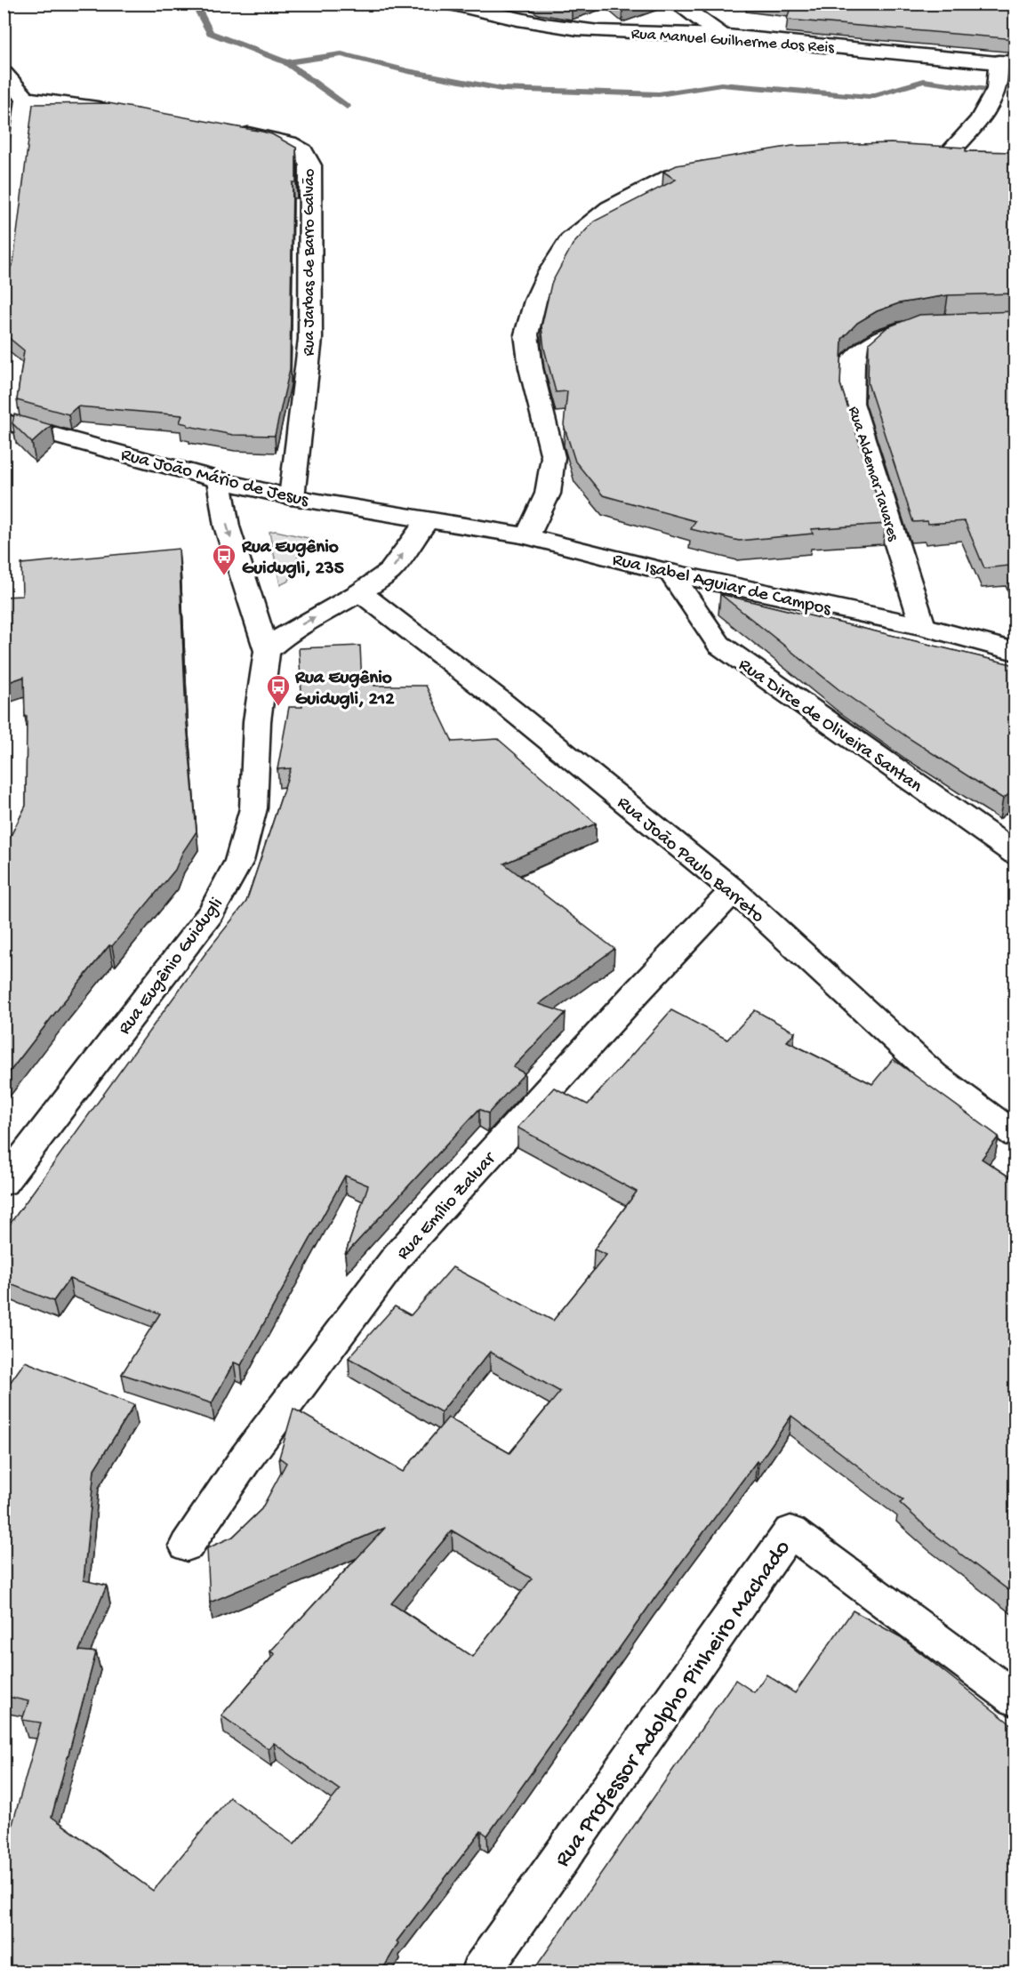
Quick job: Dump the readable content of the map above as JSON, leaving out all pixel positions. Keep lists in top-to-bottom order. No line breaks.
{"streets":{"street":["Rua Manuel Guilherme dos Reis","Rua Jarbas de Barro Galvão","Rua Aldemar Tavares","Rua João Mário de Jesus","Rua Isabel Aguiar de Campos","Rua Dirce de Oliveira Santan","Rua João Paulo Barreto","Rua Eugênio Guidugli","Rua Emílio Zaluar","Rua Professor Adolpho Pinheiro Machado"]},"crossings":[["Rua Jarbas de Barro Galvão","Rua João Mário de Jesus"],["Rua Aldemar Tavares","Rua Isabel Aguiar de Campos"],["Rua João Mário de Jesus","Rua Isabel Aguiar de Campos"],["Rua João Mário de Jesus","Rua Eugênio Guidugli"],["Rua Isabel Aguiar de Campos","Rua Dirce de Oliveira Santan"],["Rua João Paulo Barreto","Rua Emílio Zaluar"]],"places":{"bus stop":["Rua Eugênio Guidugli, 235","Rua Eugênio Guidugli, 212"]}}
